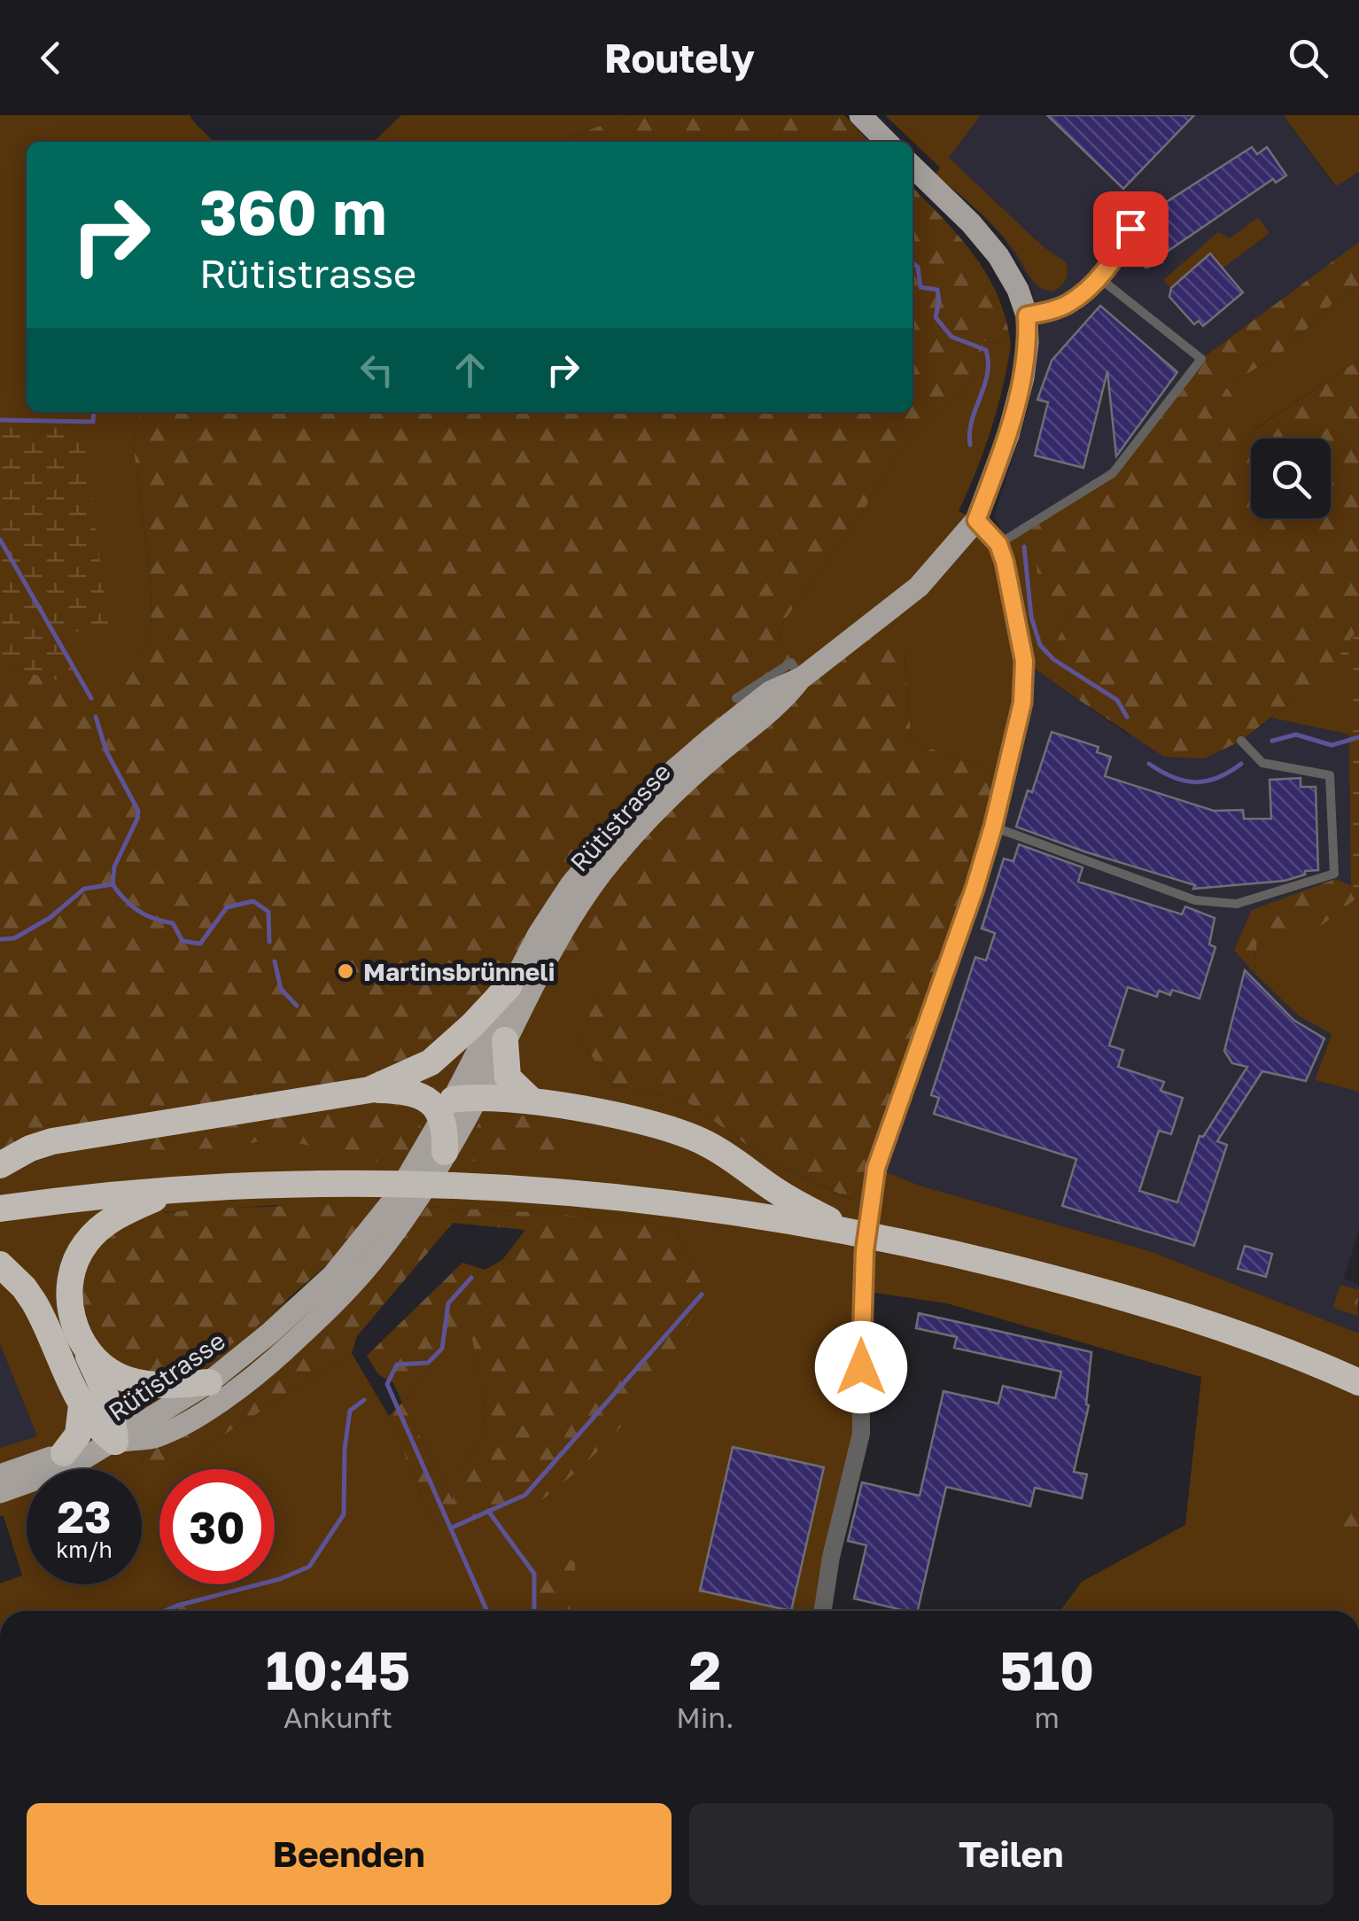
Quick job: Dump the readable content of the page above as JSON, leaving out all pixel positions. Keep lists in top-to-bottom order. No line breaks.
{"streets":{"main road":["Rütistrasse"]},"places":["Martinsbrünneli"],"page":{"header":"Routely","turn":["360 m","Rütistrasse"],"speed":"23 km/h","limit":"30","eta":["10:45","Ankunft","2","Min.","510","m"],"buttons":["Beenden","Teilen"]}}
